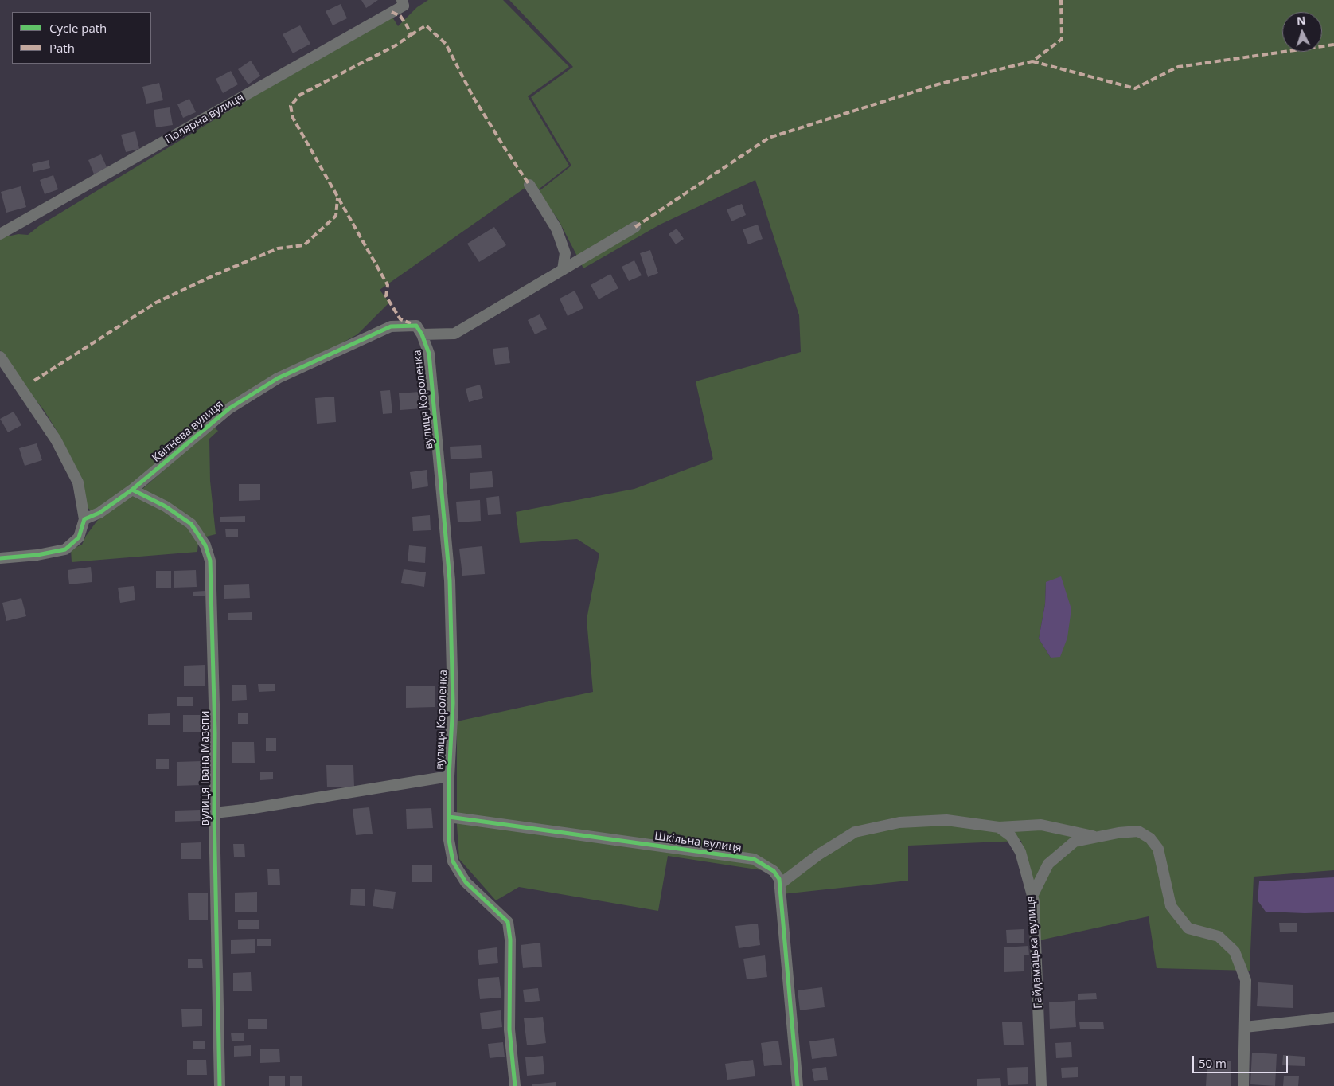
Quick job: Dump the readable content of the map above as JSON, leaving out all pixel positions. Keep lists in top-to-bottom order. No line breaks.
{"streets":{"street":["Полярна вулиця","вулиця Короленка","Квітнева вулиця","вулиця Івана Мазепи","Шкільна вулиця","Гайдамацька вулиця"]},"crossings":[["вулиця Короленка","Квітнева вулиця"],["вулиця Короленка","Шкільна вулиця"],["Квітнева вулиця","вулиця Івана Мазепи"]],"legend":["Cycle path","Path"],"scale_bar":"50 m","north":"top"}
